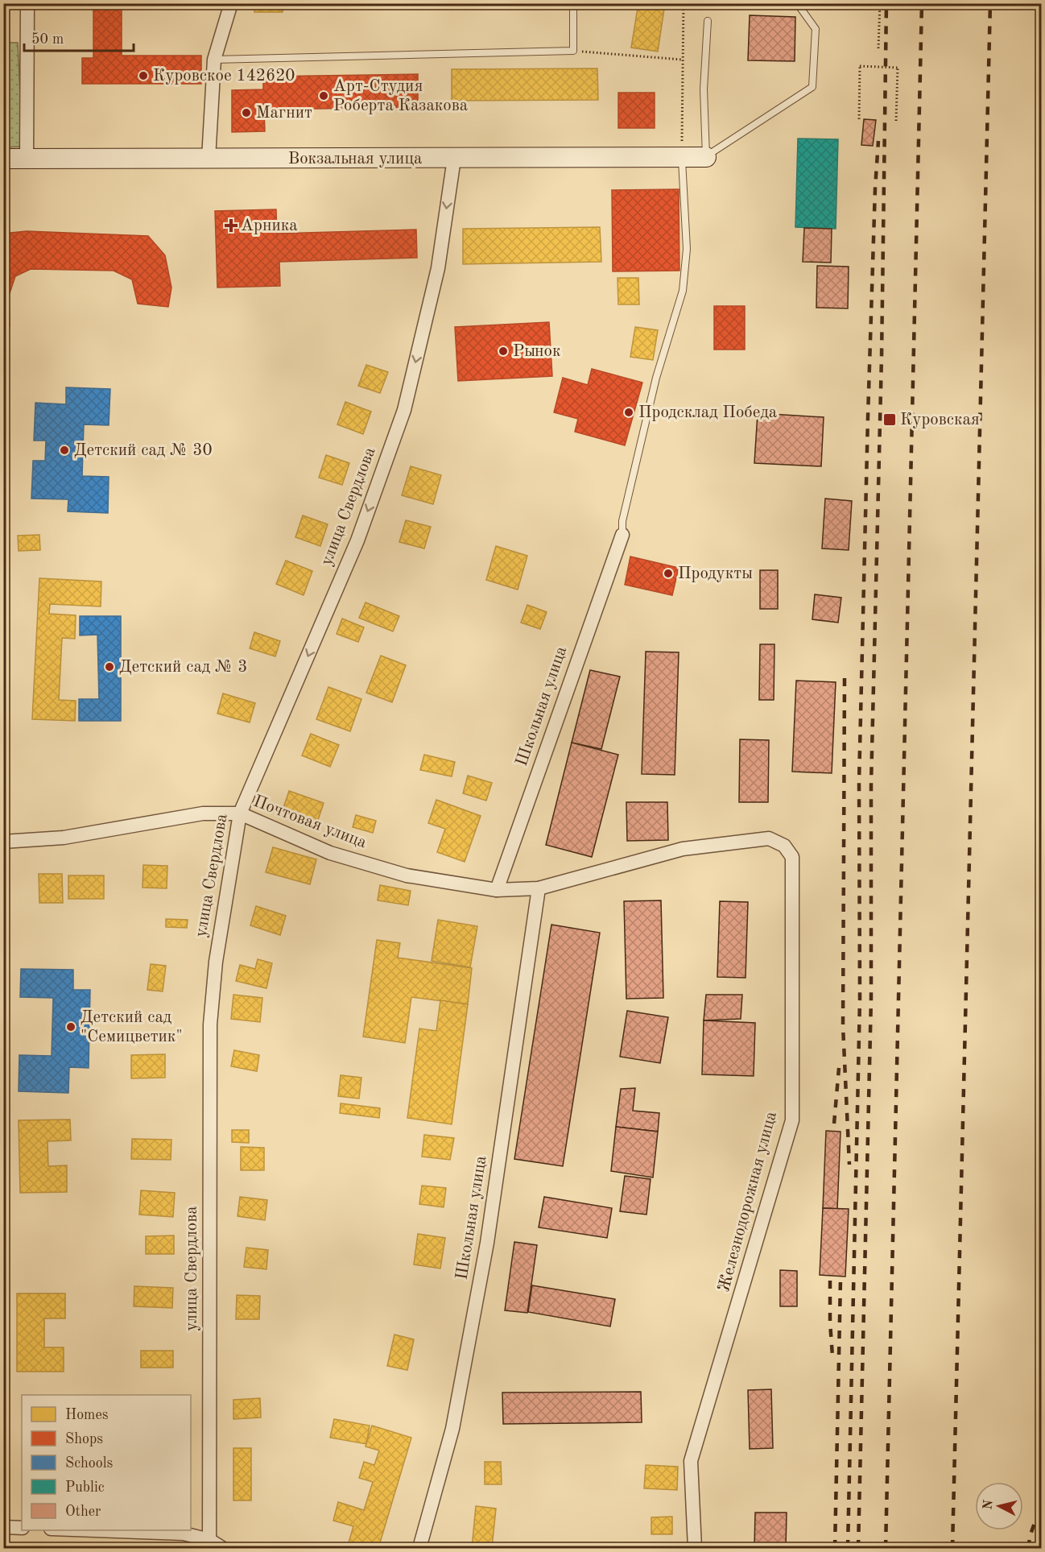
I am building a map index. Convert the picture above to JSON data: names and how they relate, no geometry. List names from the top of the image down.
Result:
{
  "streets": {
    "street": [
      "Вокзальная улица",
      "улица Свердлова",
      "Школьная улица",
      "Почтовая улица",
      "Железнодорожная улица"
    ]
  },
  "crossings": [
    ["Вокзальная улица", "улица Свердлова"],
    ["улица Свердлова", "Почтовая улица"],
    ["Школьная улица", "Почтовая улица"],
    ["Почтовая улица", "Железнодорожная улица"]
  ],
  "one_way": ["улица Свердлова"],
  "places": {
    "other": [
      "Куровское 142620",
      "Арт-Студия Роберта Казакова",
      "Магнит",
      "Рынок",
      "Продсклад Победа",
      "Детский сад № 30",
      "Продукты",
      "Детский сад № 3",
      "Детский сад \"Семицветик\""
    ],
    "health": ["Арника"],
    "transit": ["Куровская"]
  },
  "legend": [
    "Homes",
    "Shops",
    "Schools",
    "Public",
    "Other"
  ],
  "scale_bar": "50 m",
  "north": "left"
}
